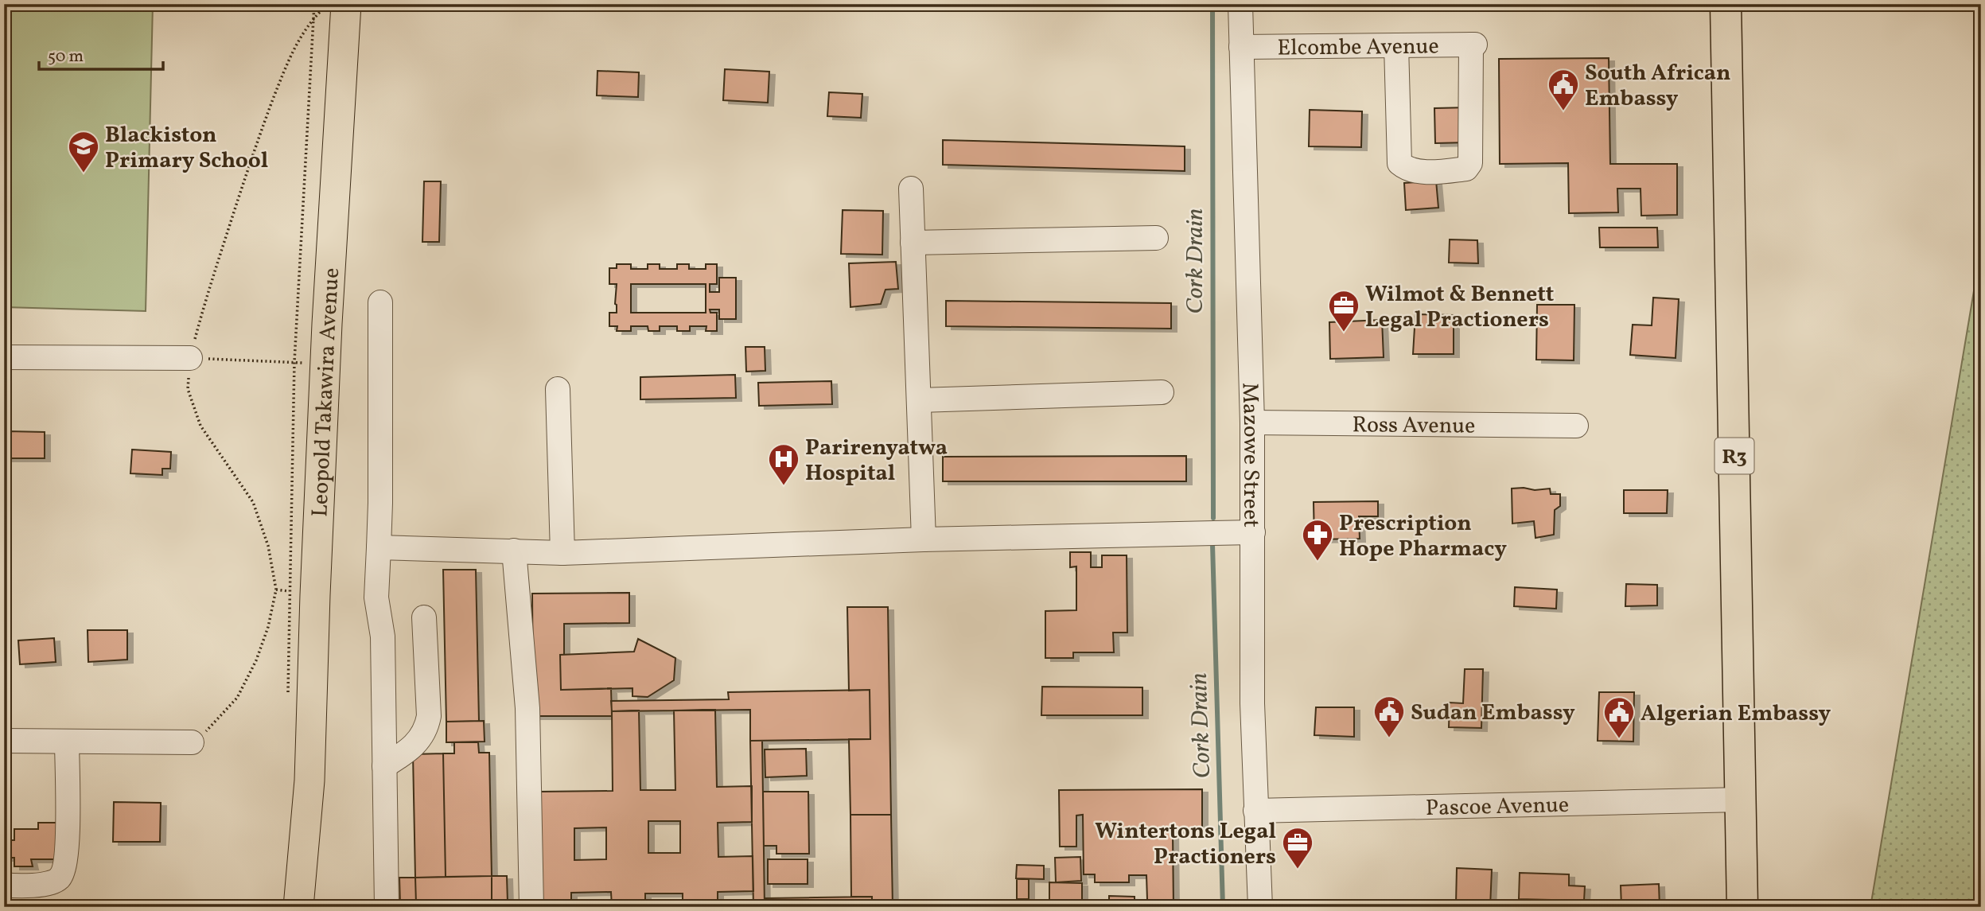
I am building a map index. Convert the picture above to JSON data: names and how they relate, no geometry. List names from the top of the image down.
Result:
{
  "streets": {
    "highway": ["R3"],
    "main road": ["Leopold Takawira Avenue"],
    "street": [
      "Elcombe Avenue",
      "Ross Avenue",
      "Mazowe Street",
      "Pascoe Avenue"
    ]
  },
  "crossings": [
    ["Elcombe Avenue", "Mazowe Street"],
    ["Ross Avenue", "Mazowe Street"],
    ["Mazowe Street", "Pascoe Avenue"],
    ["R3", "Pascoe Avenue"]
  ],
  "water": ["Cork Drain"],
  "places": {
    "public building": ["South African Embassy", "Sudan Embassy", "Algerian Embassy"],
    "school or university": ["Blackiston Primary School"],
    "office": ["Wilmot & Bennett Legal Practioners", "Wintertons Legal Practioners"],
    "hospital": ["Parirenyatwa Hospital"],
    "pharmacy": ["Prescription Hope Pharmacy"]
  },
  "scale_bar": "50 m"
}
